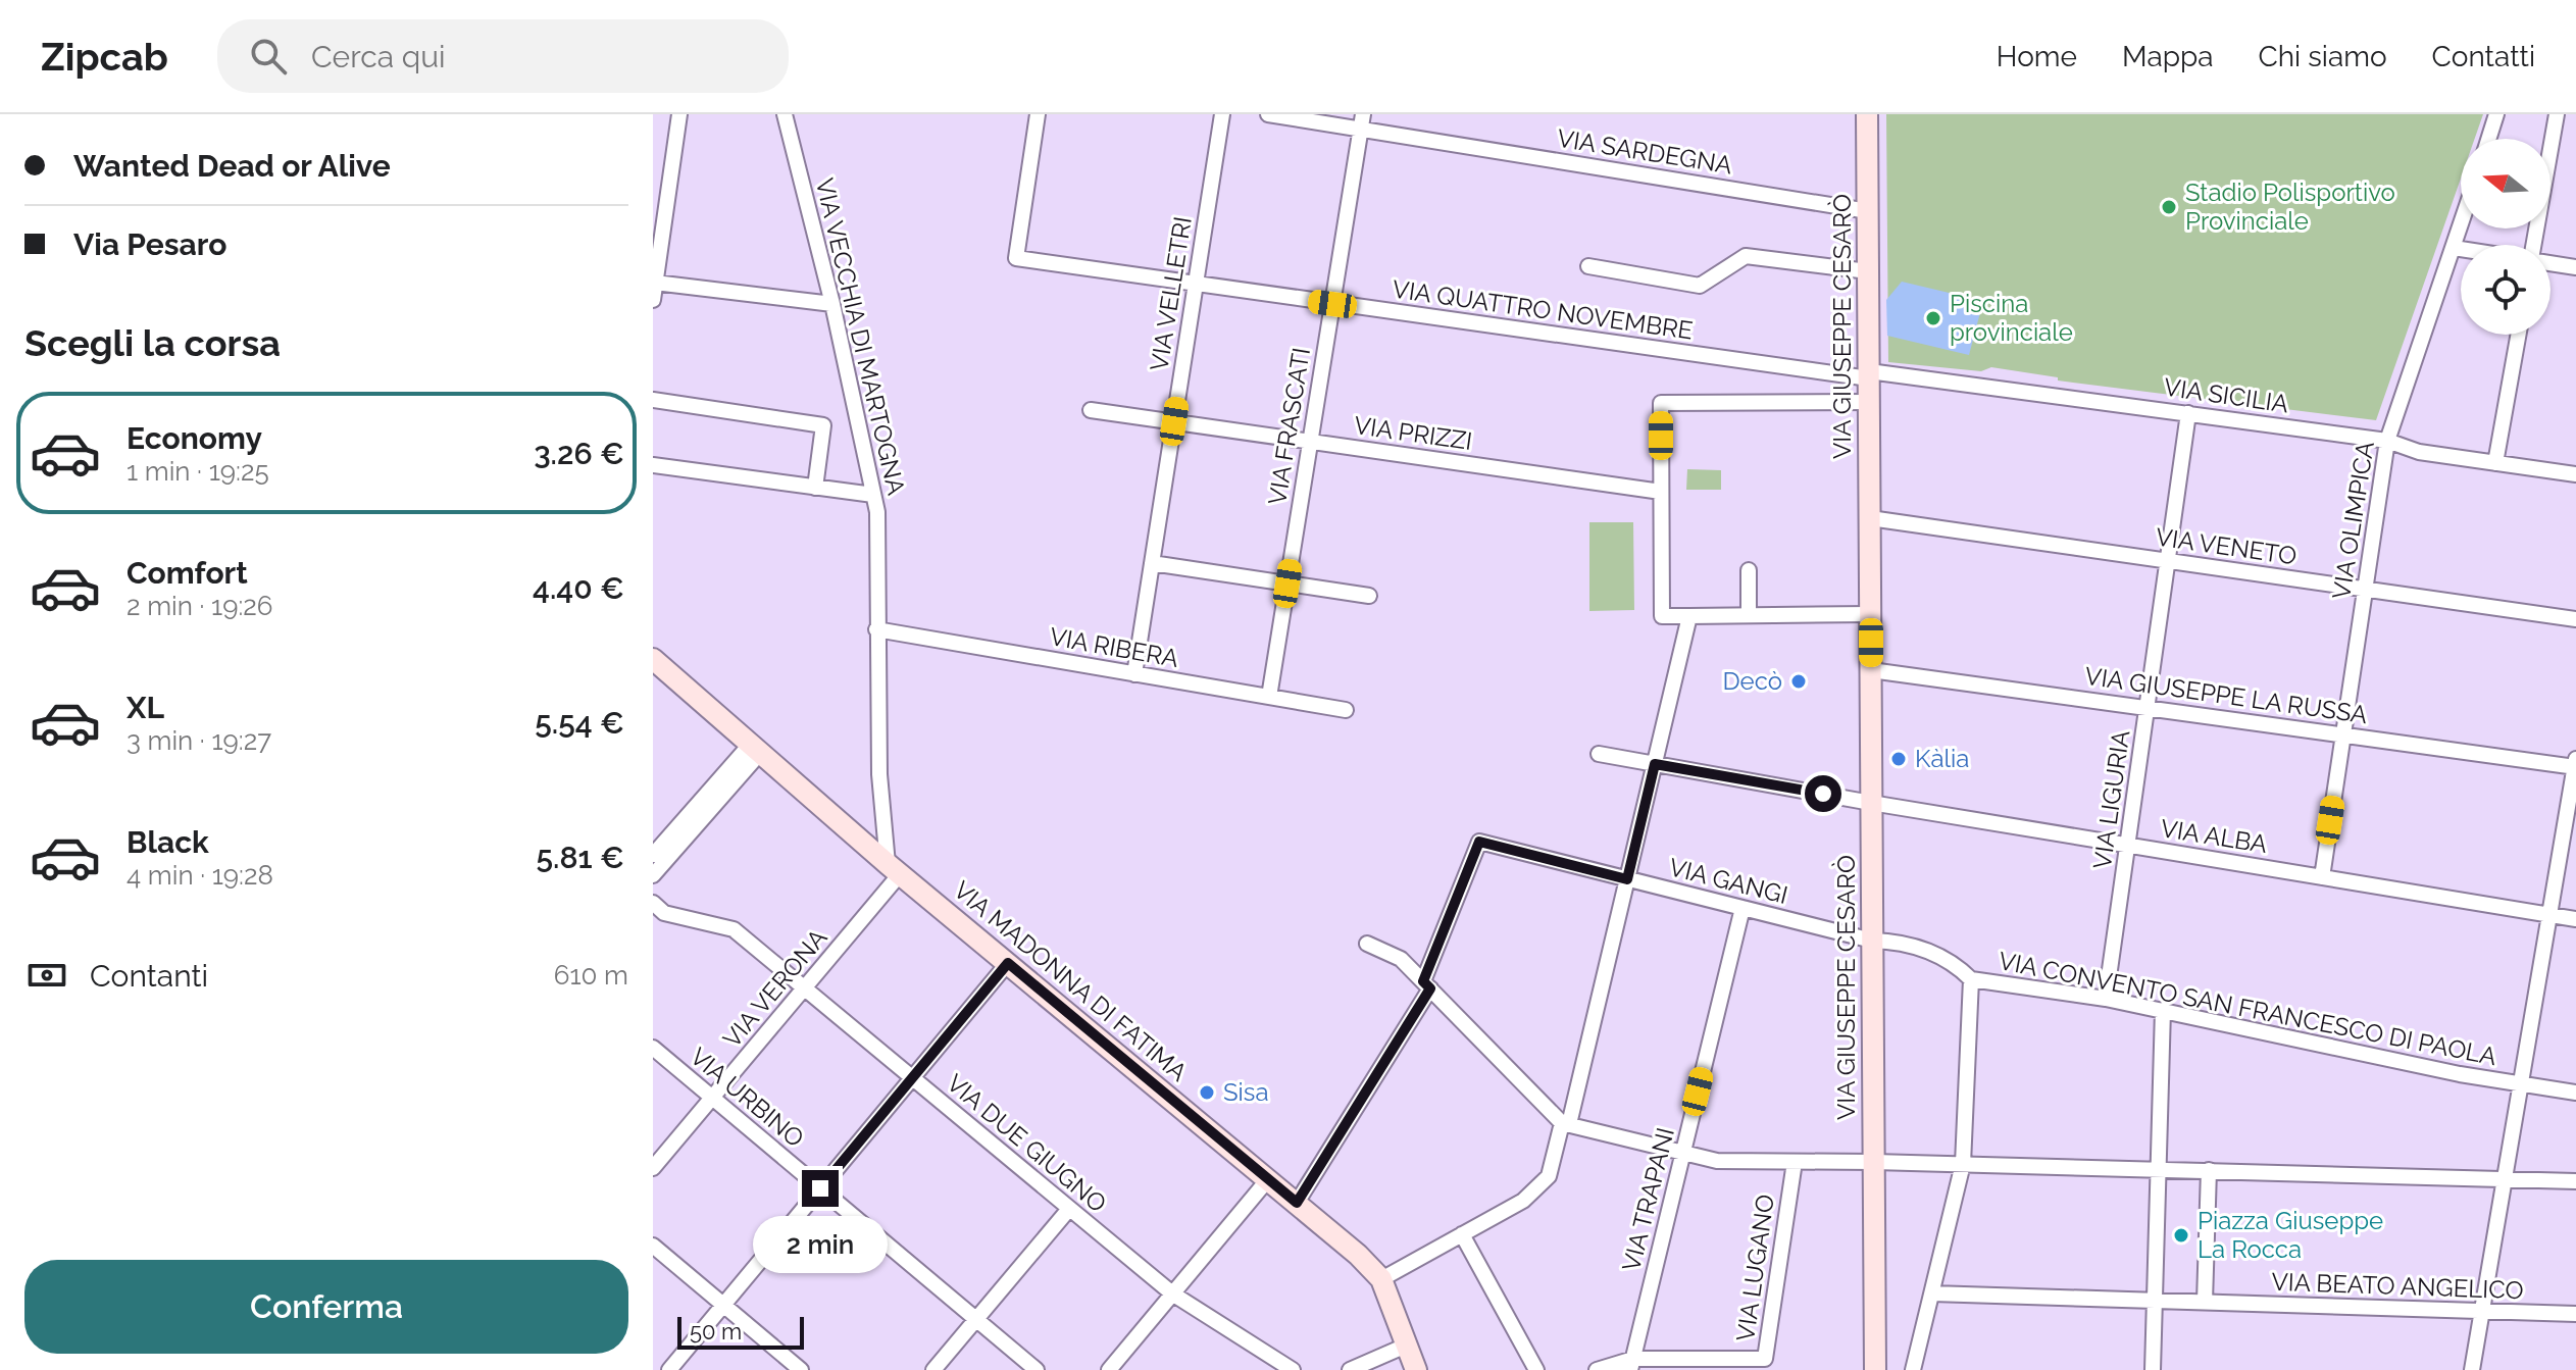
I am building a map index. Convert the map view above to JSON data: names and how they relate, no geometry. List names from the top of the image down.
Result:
{
  "streets": {
    "street": [
      "VIA SARDEGNA",
      "VIA VELLETRI",
      "VIA QUATTRO NOVEMBRE",
      "VIA GIUSEPPE CESARÒ",
      "VIA VECCHIA DI MARTOGNA",
      "VIA SICILIA",
      "VIA FRASCATI",
      "VIA PRIZZI",
      "VIA OLIMPICA",
      "VIA VENETO",
      "VIA RIBERA",
      "VIA GIUSEPPE LA RUSSA",
      "VIA LIGURIA",
      "VIA ALBA",
      "VIA GANGI",
      "VIA MADONNA DI FATIMA",
      "VIA VERONA",
      "VIA CONVENTO SAN FRANCESCO DI PAOLA",
      "VIA URBINO",
      "VIA DUE GIUGNO",
      "VIA TRAPANI",
      "VIA LUGANO",
      "VIA BEATO ANGELICO"
    ]
  },
  "crossings": [
    ["VIA SARDEGNA", "VIA GIUSEPPE CESARÒ"],
    ["VIA SARDEGNA", "VIA FRASCATI"],
    ["VIA VELLETRI", "VIA QUATTRO NOVEMBRE"],
    ["VIA VELLETRI", "VIA PRIZZI"],
    ["VIA VELLETRI", "VIA RIBERA"],
    ["VIA QUATTRO NOVEMBRE", "VIA GIUSEPPE CESARÒ"],
    ["VIA QUATTRO NOVEMBRE", "VIA SICILIA"],
    ["VIA QUATTRO NOVEMBRE", "VIA FRASCATI"],
    ["VIA GIUSEPPE CESARÒ", "VIA SICILIA"],
    ["VIA GIUSEPPE CESARÒ", "VIA VENETO"],
    ["VIA GIUSEPPE CESARÒ", "VIA GIUSEPPE LA RUSSA"],
    ["VIA GIUSEPPE CESARÒ", "VIA ALBA"],
    ["VIA GIUSEPPE CESARÒ", "VIA GANGI"],
    ["VIA VECCHIA DI MARTOGNA", "VIA RIBERA"],
    ["VIA VECCHIA DI MARTOGNA", "VIA MADONNA DI FATIMA"],
    ["VIA VECCHIA DI MARTOGNA", "VIA VERONA"],
    ["VIA SICILIA", "VIA OLIMPICA"],
    ["VIA SICILIA", "VIA LIGURIA"],
    ["VIA FRASCATI", "VIA PRIZZI"],
    ["VIA FRASCATI", "VIA RIBERA"],
    ["VIA OLIMPICA", "VIA VENETO"],
    ["VIA OLIMPICA", "VIA GIUSEPPE LA RUSSA"],
    ["VIA OLIMPICA", "VIA ALBA"],
    ["VIA VENETO", "VIA LIGURIA"],
    ["VIA GIUSEPPE LA RUSSA", "VIA LIGURIA"],
    ["VIA LIGURIA", "VIA ALBA"],
    ["VIA LIGURIA", "VIA CONVENTO SAN FRANCESCO DI PAOLA"],
    ["VIA GANGI", "VIA CONVENTO SAN FRANCESCO DI PAOLA"],
    ["VIA GANGI", "VIA TRAPANI"],
    ["VIA MADONNA DI FATIMA", "VIA VERONA"],
    ["VIA VERONA", "VIA URBINO"],
    ["VIA VERONA", "VIA DUE GIUGNO"],
    ["VIA TRAPANI", "VIA LUGANO"]
  ],
  "places": [
    "Stadio Polisportivo Provinciale",
    "Piscina provinciale",
    "Decò",
    "Kàlia",
    "Sisa",
    "Piazza Giuseppe La Rocca"
  ],
  "scale_bar": "50 m",
  "north": "left",
  "page": {
    "header": "Zipcab",
    "search": "Cerca qui",
    "nav": [
      "Home",
      "Mappa",
      "Chi siamo",
      "Contatti"
    ],
    "banner": ["Wanted Dead or Alive", "Via Pesaro"],
    "heading": "Scegli la corsa",
    "list": [
      {
        "name": "Economy",
        "note": "1 min · 19:25",
        "value": "3.26 €"
      },
      {
        "name": "Comfort",
        "note": "2 min · 19:26",
        "value": "4.40 €"
      },
      {
        "name": "XL",
        "note": "3 min · 19:27",
        "value": "5.54 €"
      },
      {
        "name": "Black",
        "note": "4 min · 19:28",
        "value": "5.81 €"
      }
    ],
    "pay": ["Contanti", "610 m"],
    "bubble": "2 min",
    "buttons": "Conferma",
    "scale": "50 m"
  }
}
